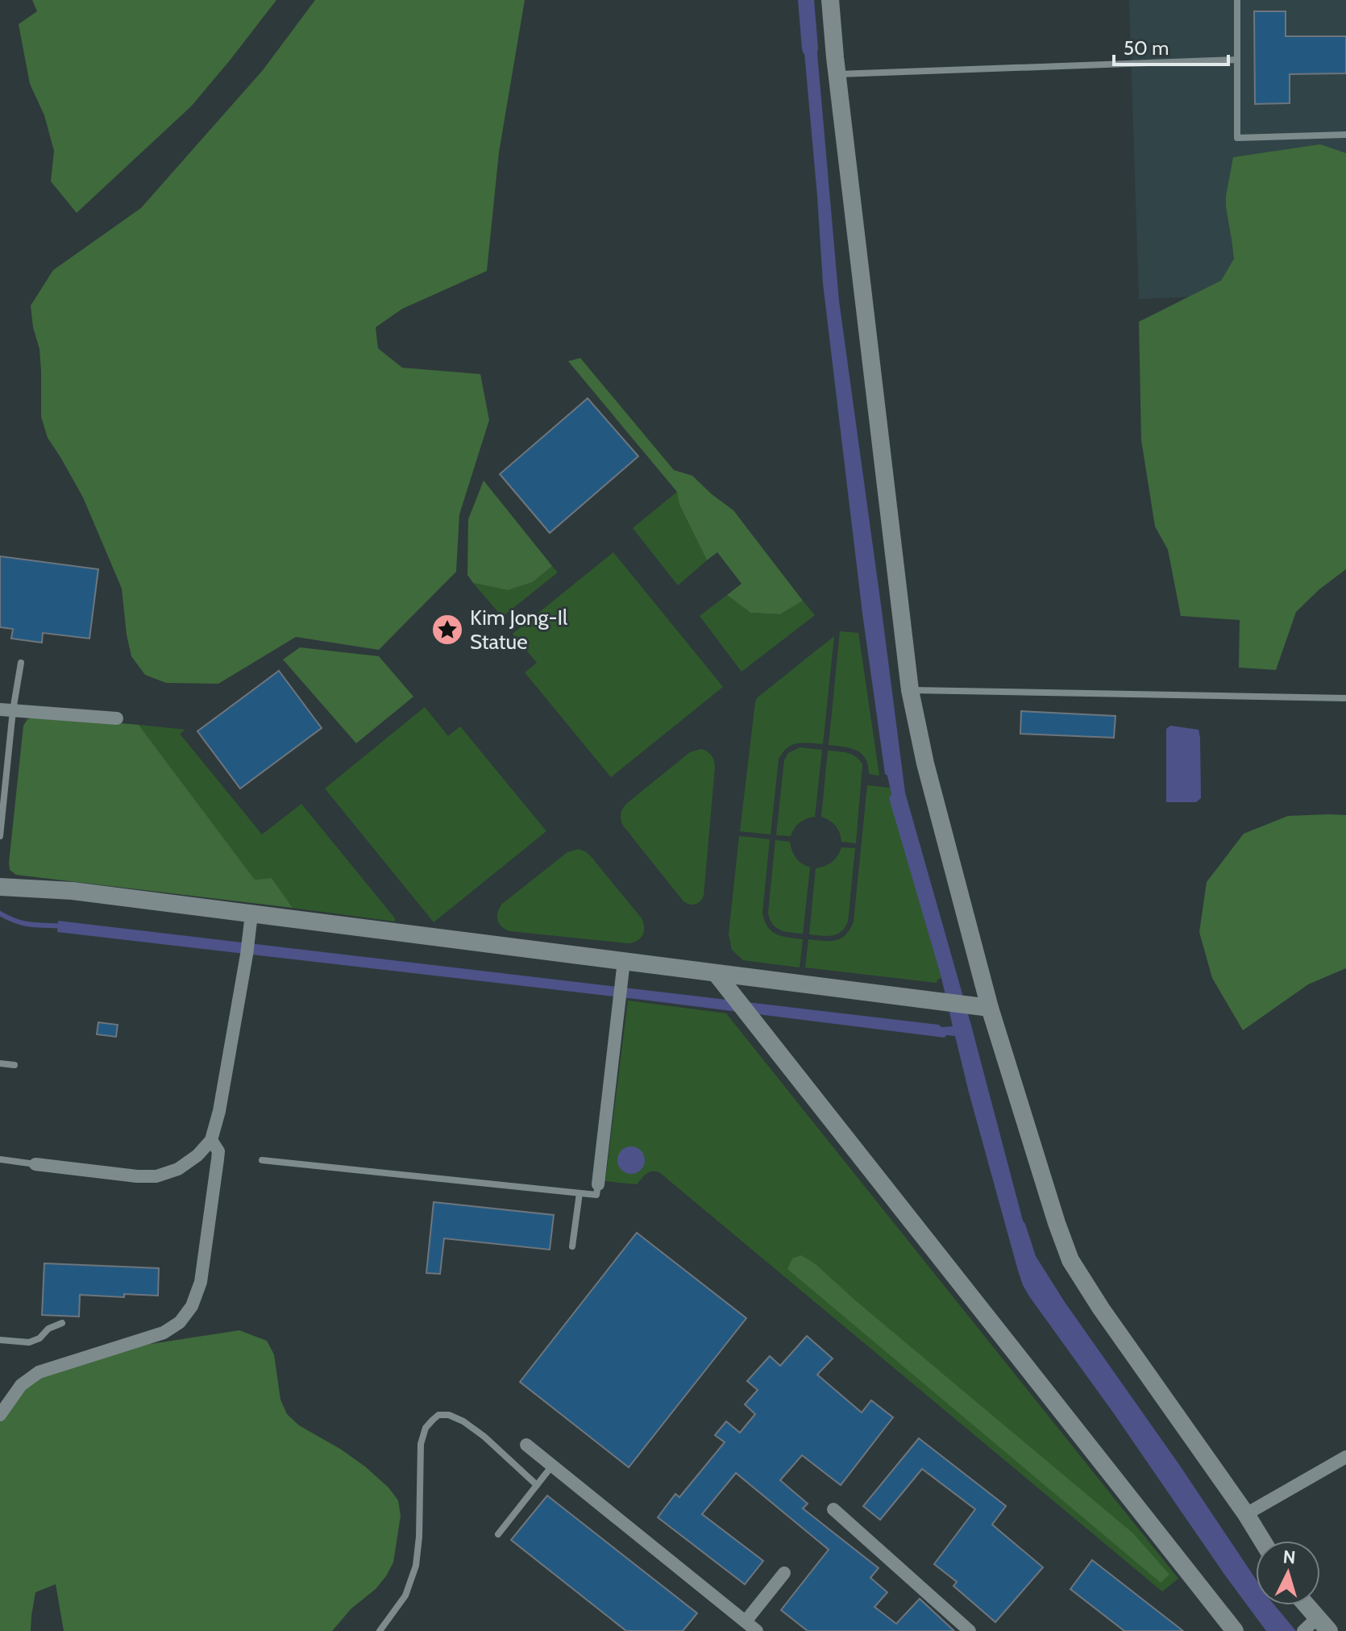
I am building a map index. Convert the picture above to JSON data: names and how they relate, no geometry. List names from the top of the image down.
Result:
{
  "places": {
    "place": ["Kim Jong-Il Statue"]
  },
  "scale_bar": "50 m",
  "north": "top"
}
